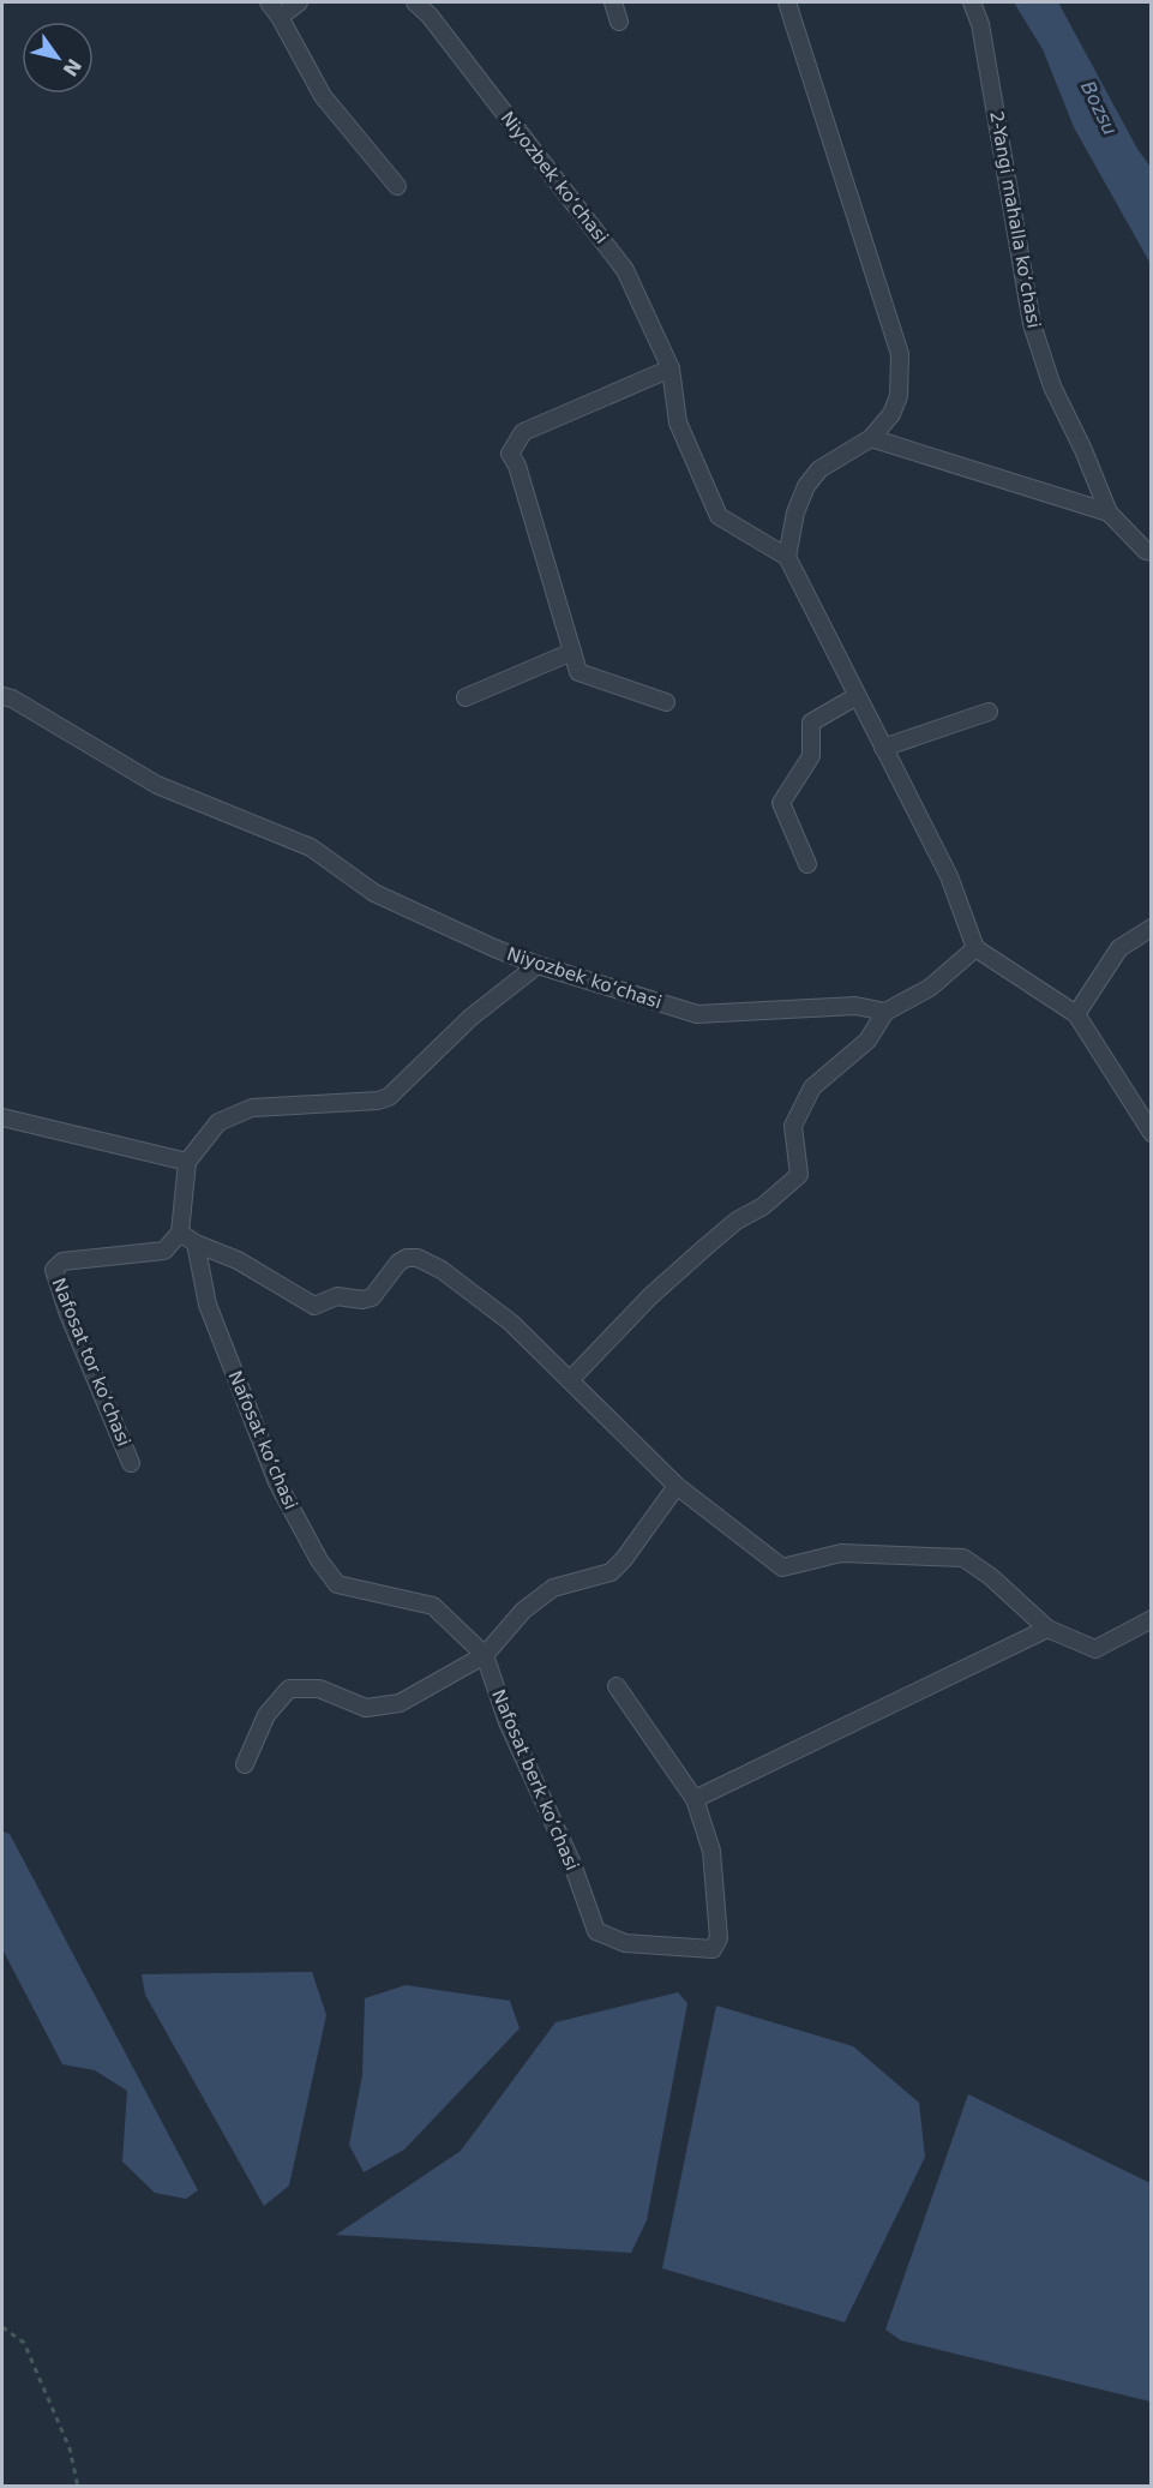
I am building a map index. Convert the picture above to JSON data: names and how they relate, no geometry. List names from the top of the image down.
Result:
{
  "streets": {
    "street": [
      "Niyozbek ko‘chasi",
      "2-Yangi mahalla ko‘chasi",
      "Nafosat tor ko‘chasi",
      "Nafosat ko‘chasi",
      "Nafosat berk ko‘chasi"
    ]
  },
  "crossings": [
    ["Nafosat ko‘chasi", "Nafosat berk ko‘chasi"]
  ],
  "water": ["Bozsu"],
  "north": "bottom right"
}
